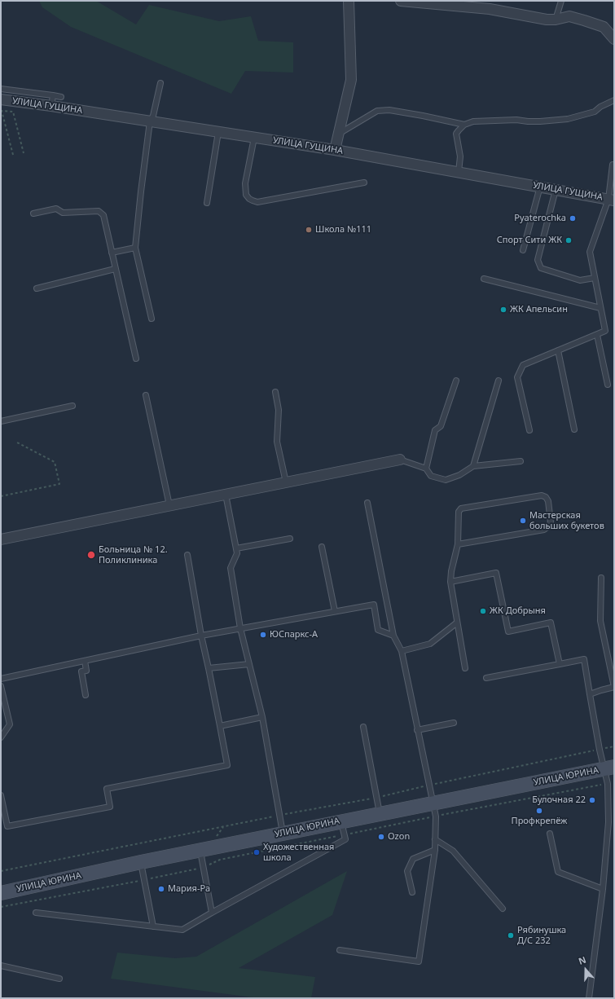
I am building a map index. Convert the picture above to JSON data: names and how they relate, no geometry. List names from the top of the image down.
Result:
{
  "streets": {
    "main road": ["УЛИЦА ЮРИНА"],
    "street": ["УЛИЦА ГУЩИНА"]
  },
  "places": [
    "Pyaterochka",
    "Школа №111",
    "Спорт Сити ЖК",
    "ЖК Апельсин",
    "Мастерская больших букетов",
    "Больница № 12. Поликлиника",
    "ЖК Добрыня",
    "ЮСпаркс-А",
    "Булочная 22",
    "Профкрепёж",
    "Ozon",
    "Художественная школа",
    "Мария-Ра",
    "Рябинушка Д/С 232"
  ],
  "north": "top"
}
